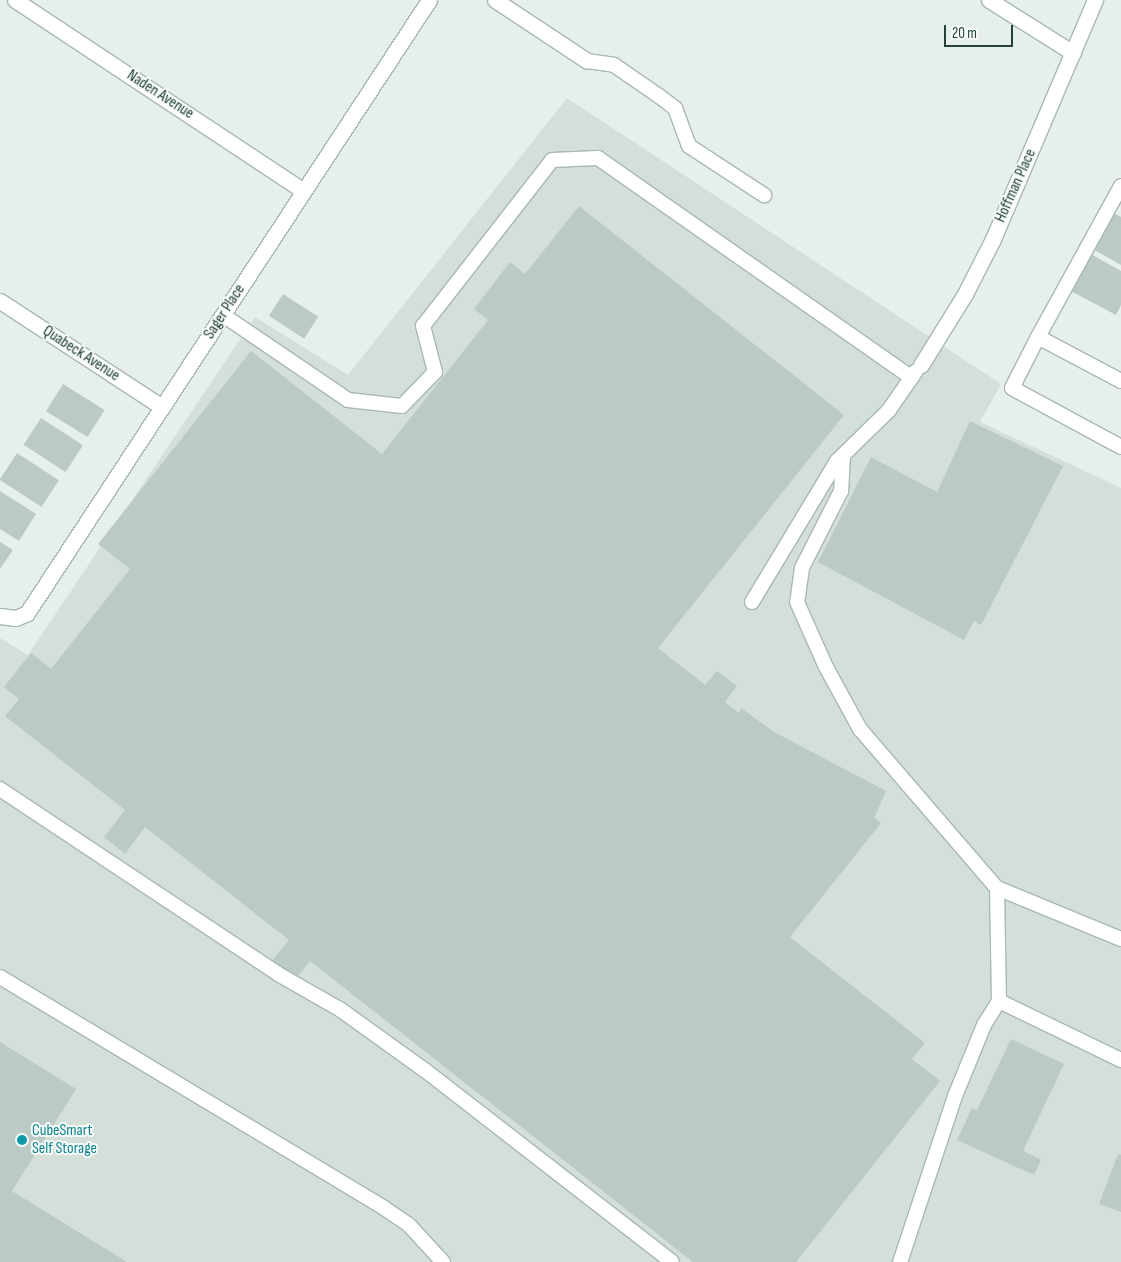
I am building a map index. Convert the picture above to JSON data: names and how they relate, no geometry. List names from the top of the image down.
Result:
{
  "streets": {
    "street": [
      "Naden Avenue",
      "Hoffman Place",
      "Sager Place",
      "Quabeck Avenue"
    ]
  },
  "crossings": [
    ["Naden Avenue", "Sager Place"],
    ["Sager Place", "Quabeck Avenue"]
  ],
  "places": ["CubeSmart Self Storage"],
  "scale_bar": "20 m"
}
